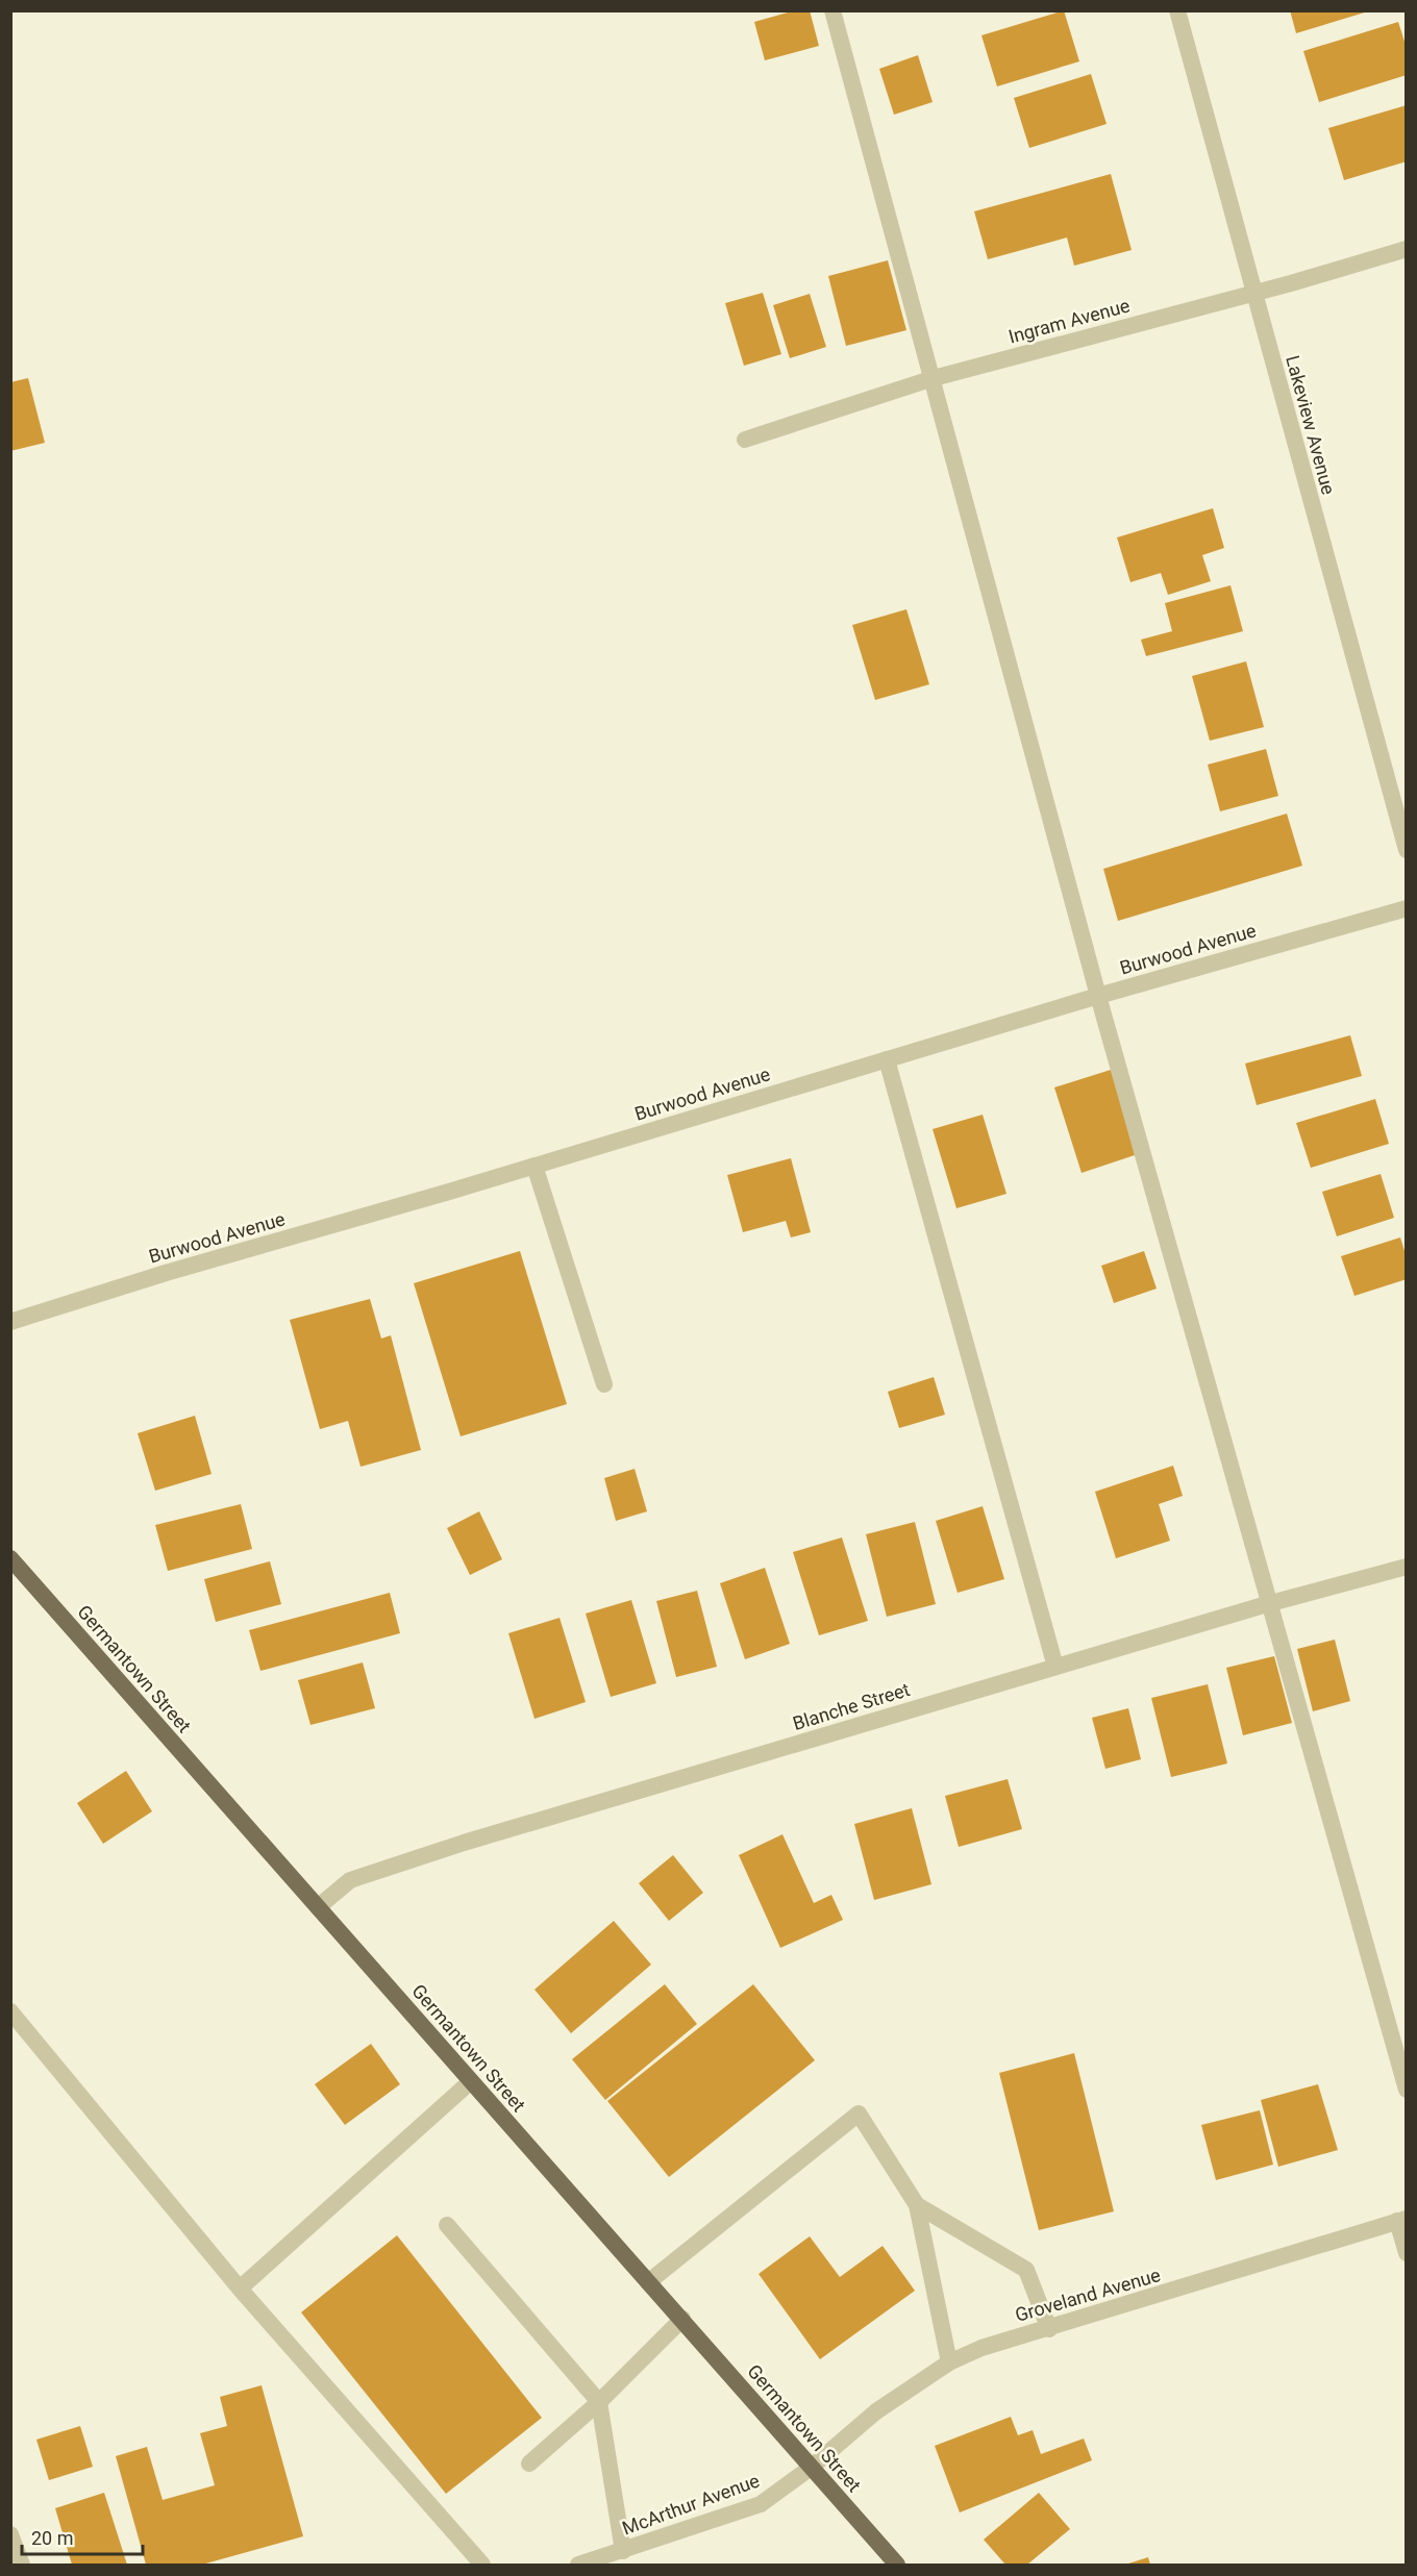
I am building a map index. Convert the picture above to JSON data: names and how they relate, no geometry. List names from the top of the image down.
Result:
{
  "streets": {
    "main road": ["Germantown Street"],
    "street": [
      "Ingram Avenue",
      "Lakeview Avenue",
      "Burwood Avenue",
      "Blanche Street",
      "Groveland Avenue",
      "McArthur Avenue"
    ]
  },
  "crossings": [
    ["Ingram Avenue", "Lakeview Avenue"],
    ["Germantown Street", "Blanche Street"],
    ["Germantown Street", "Groveland Avenue"],
    ["Germantown Street", "McArthur Avenue"],
    ["Groveland Avenue", "McArthur Avenue"]
  ],
  "scale_bar": "20 m"
}
